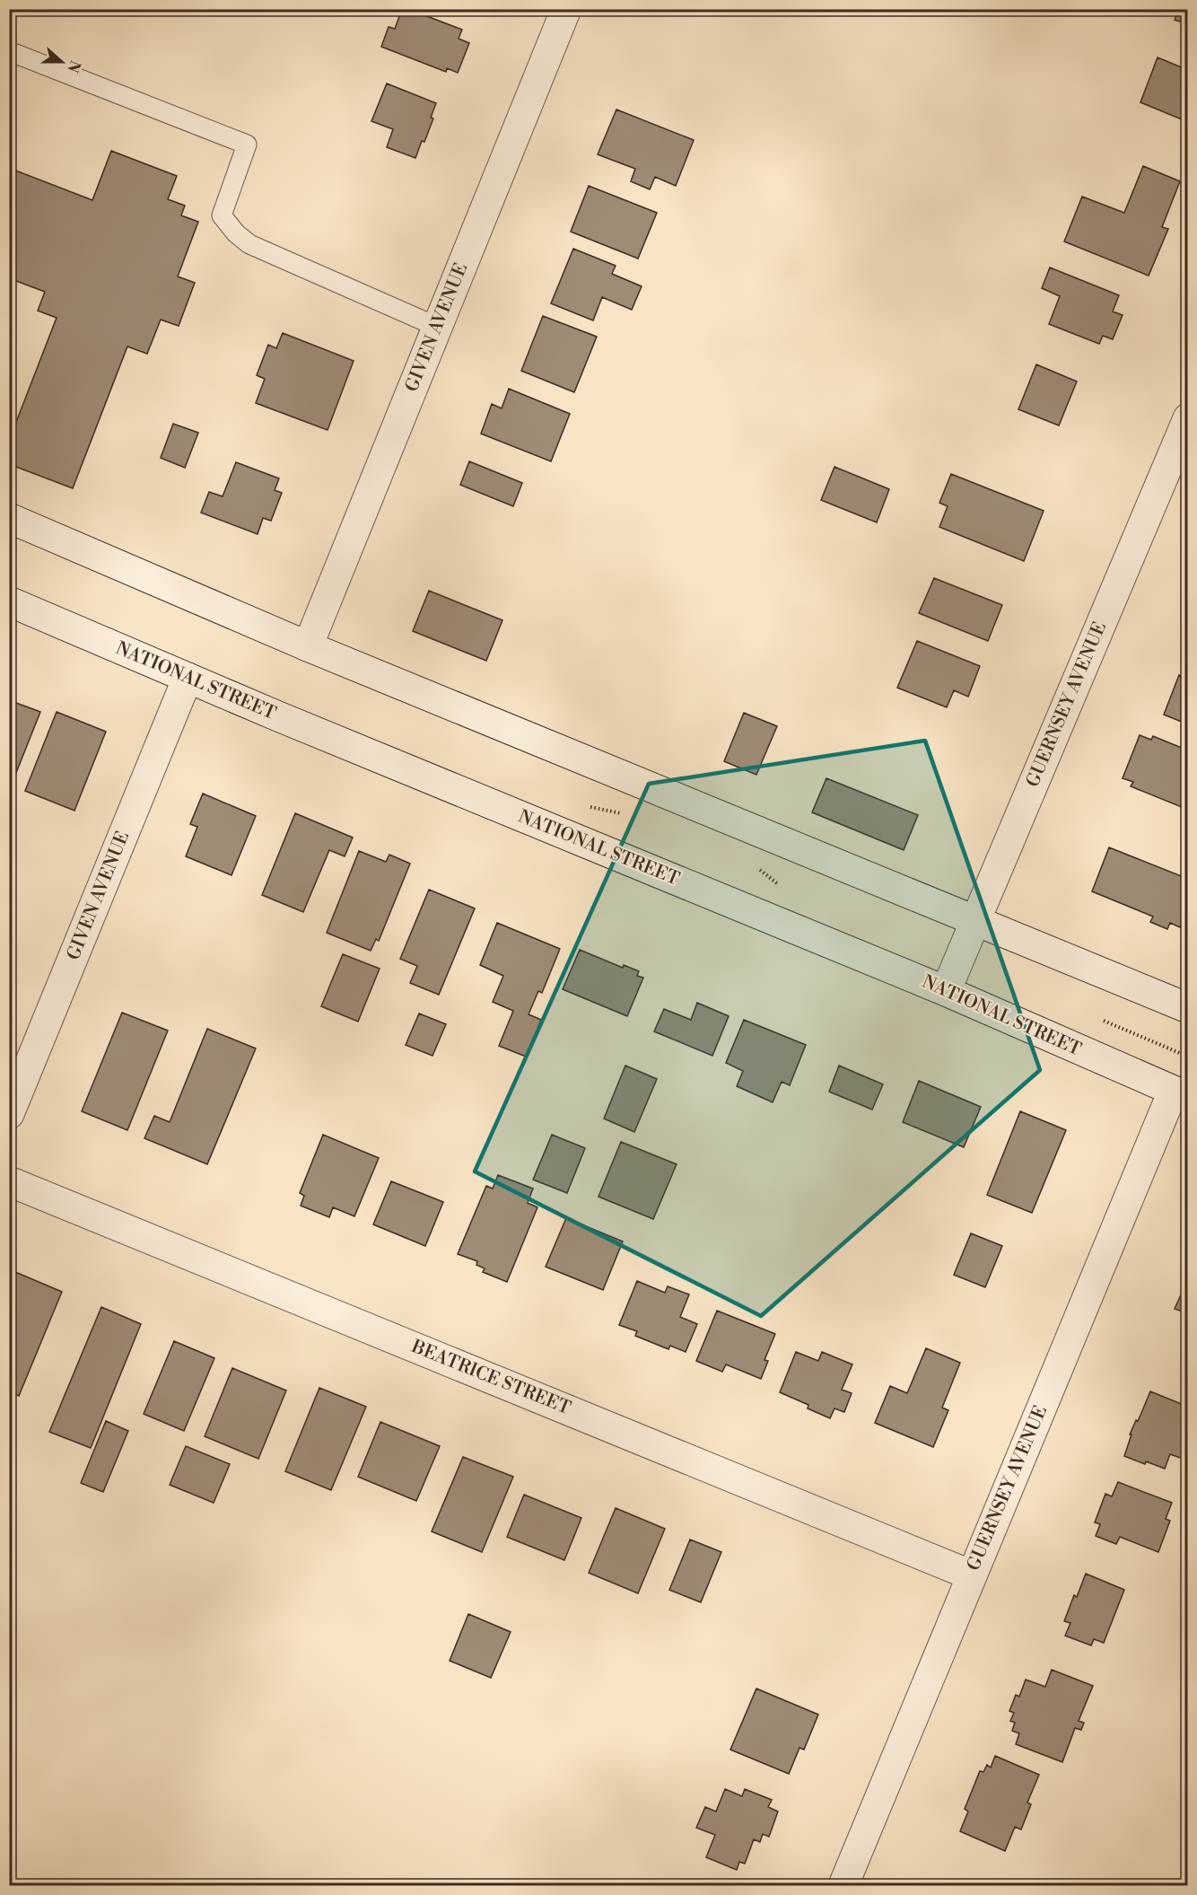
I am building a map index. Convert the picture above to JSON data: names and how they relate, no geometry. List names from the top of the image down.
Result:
{
  "streets": {
    "street": [
      "GIVEN AVENUE",
      "NATIONAL STREET",
      "GUERNSEY AVENUE",
      "BEATRICE STREET"
    ]
  },
  "crossings": [
    ["GIVEN AVENUE", "NATIONAL STREET"],
    ["NATIONAL STREET", "GUERNSEY AVENUE"],
    ["GUERNSEY AVENUE", "BEATRICE STREET"]
  ],
  "north": "right"
}
